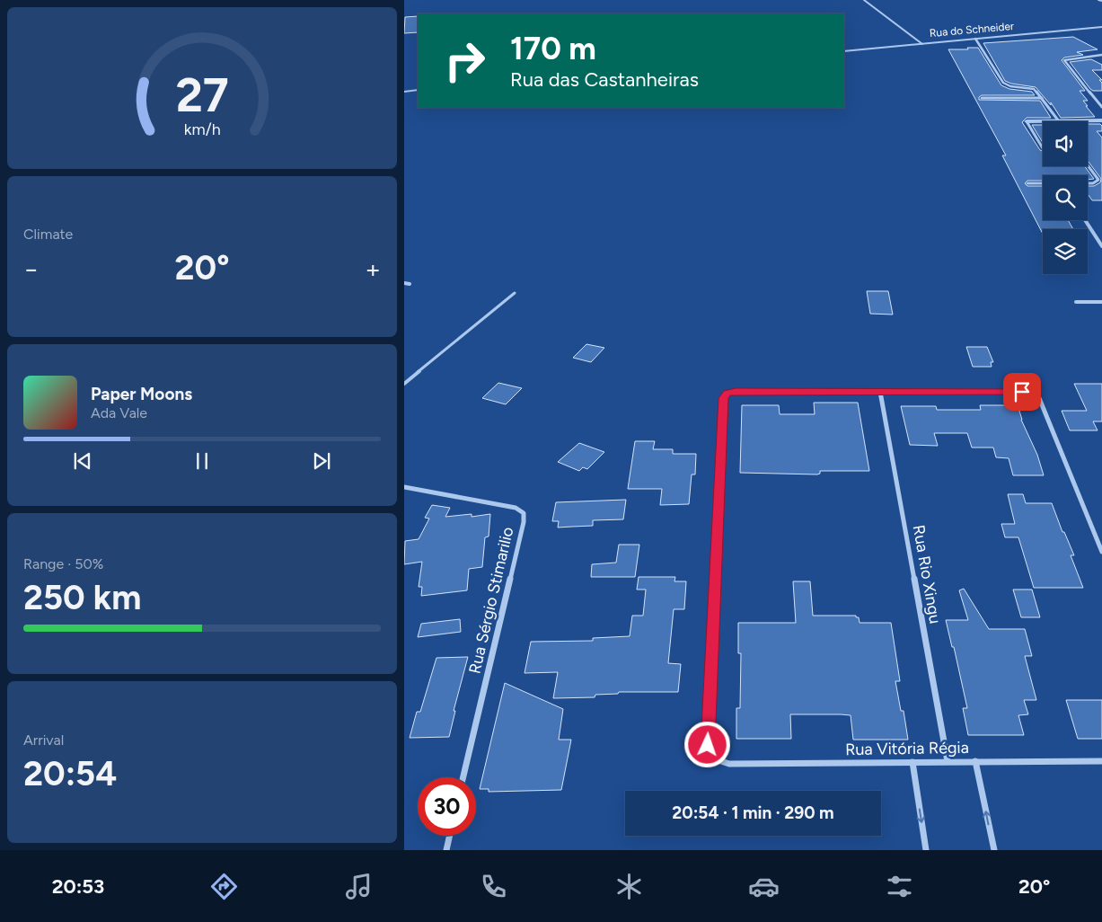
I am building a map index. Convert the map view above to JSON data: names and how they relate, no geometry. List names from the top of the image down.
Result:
{
  "streets": {
    "street": [
      "Rua do Schneider",
      "Rua Rio Xingu",
      "Rua Sérgio Stimarilio",
      "Rua Vitória Régia"
    ]
  },
  "crossings": [
    ["Rua Rio Xingu", "Rua Vitória Régia"]
  ],
  "page": {
    "turn": ["170 m", "Rua das Castanheiras"],
    "tile": [
      "Climate",
      ["Range · 50%", "250 km"],
      ["Arrival", "20:54"]
    ],
    "heat": ["−", "20°", "+"],
    "song": ["Paper Moons", "Ada Vale"],
    "limit": "30",
    "trip": "20:54 · 1 min · 290 m",
    "tabs": ["20:53", "20°"],
    "gauge": ["27", "km/h"]
  }
}
